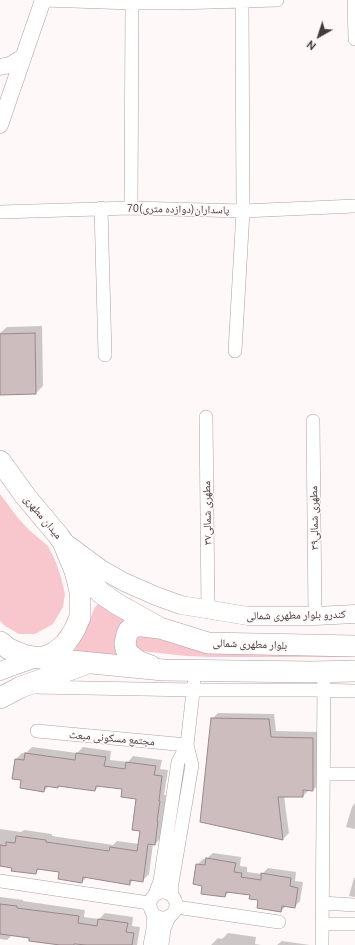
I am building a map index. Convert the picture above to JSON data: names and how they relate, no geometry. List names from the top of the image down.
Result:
{
  "streets": {
    "main road": ["میدان مطهری", "کندرو بلوار مطهری شمالی", "بلوار مطهری شمالی"],
    "street": [
      "70پاسداران(دوازده متری)",
      "مطهرى شمالى۳۷",
      "مطهرى شمالى۳۹",
      "مجتمع مسکونی مبعث"
    ]
  },
  "crossings": [
    ["مطهرى شمالى۳۷", "کندرو بلوار مطهری شمالی"],
    ["میدان مطهری", "کندرو بلوار مطهری شمالی"],
    ["میدان مطهری", "بلوار مطهری شمالی"],
    ["مطهرى شمالى۳۹", "کندرو بلوار مطهری شمالی"],
    ["کندرو بلوار مطهری شمالی", "بلوار مطهری شمالی"]
  ],
  "north": "bottom left"
}
